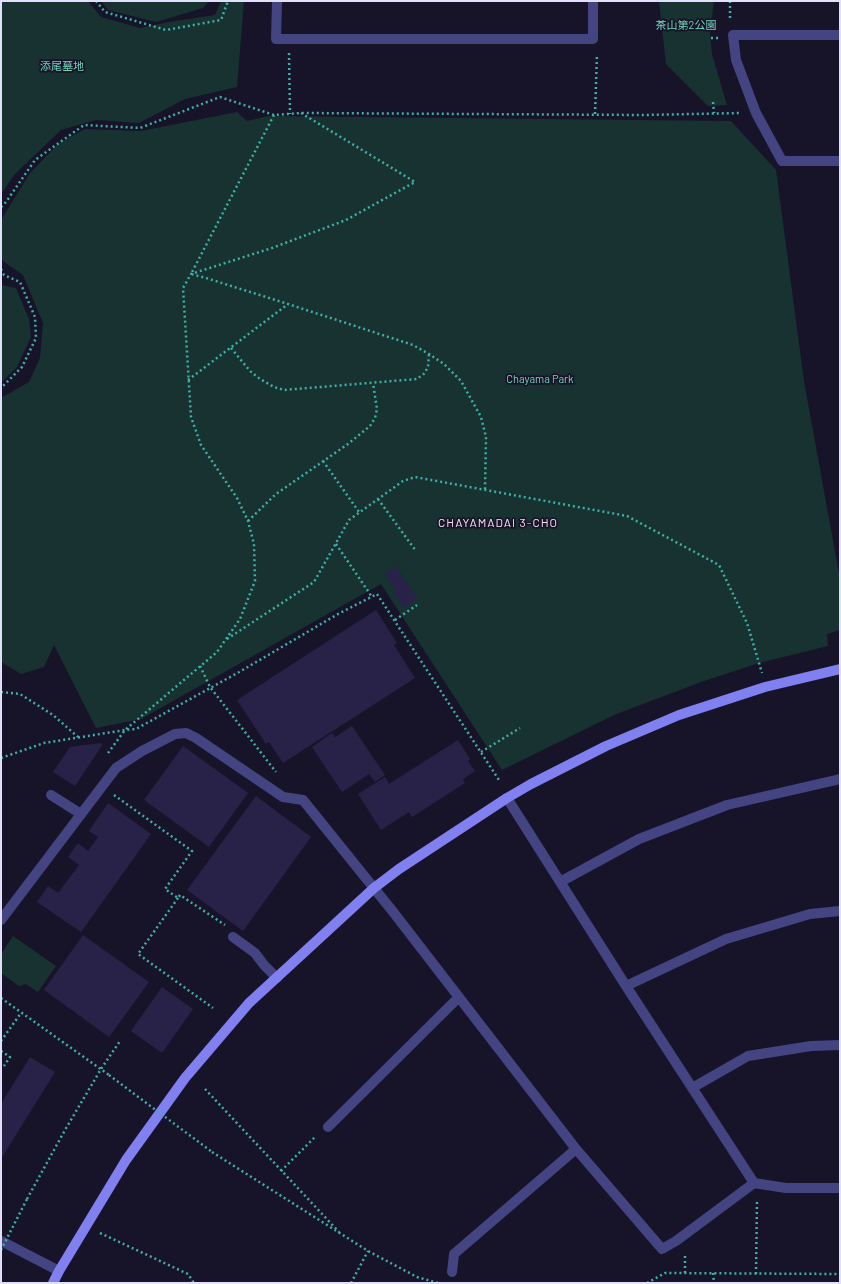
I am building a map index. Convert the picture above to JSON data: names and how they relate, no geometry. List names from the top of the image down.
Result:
{
  "districts": ["CHAYAMADAI 3-CHO"],
  "parks": ["茶山第2公園", "添尾墓地", "Chayama Park"]
}
